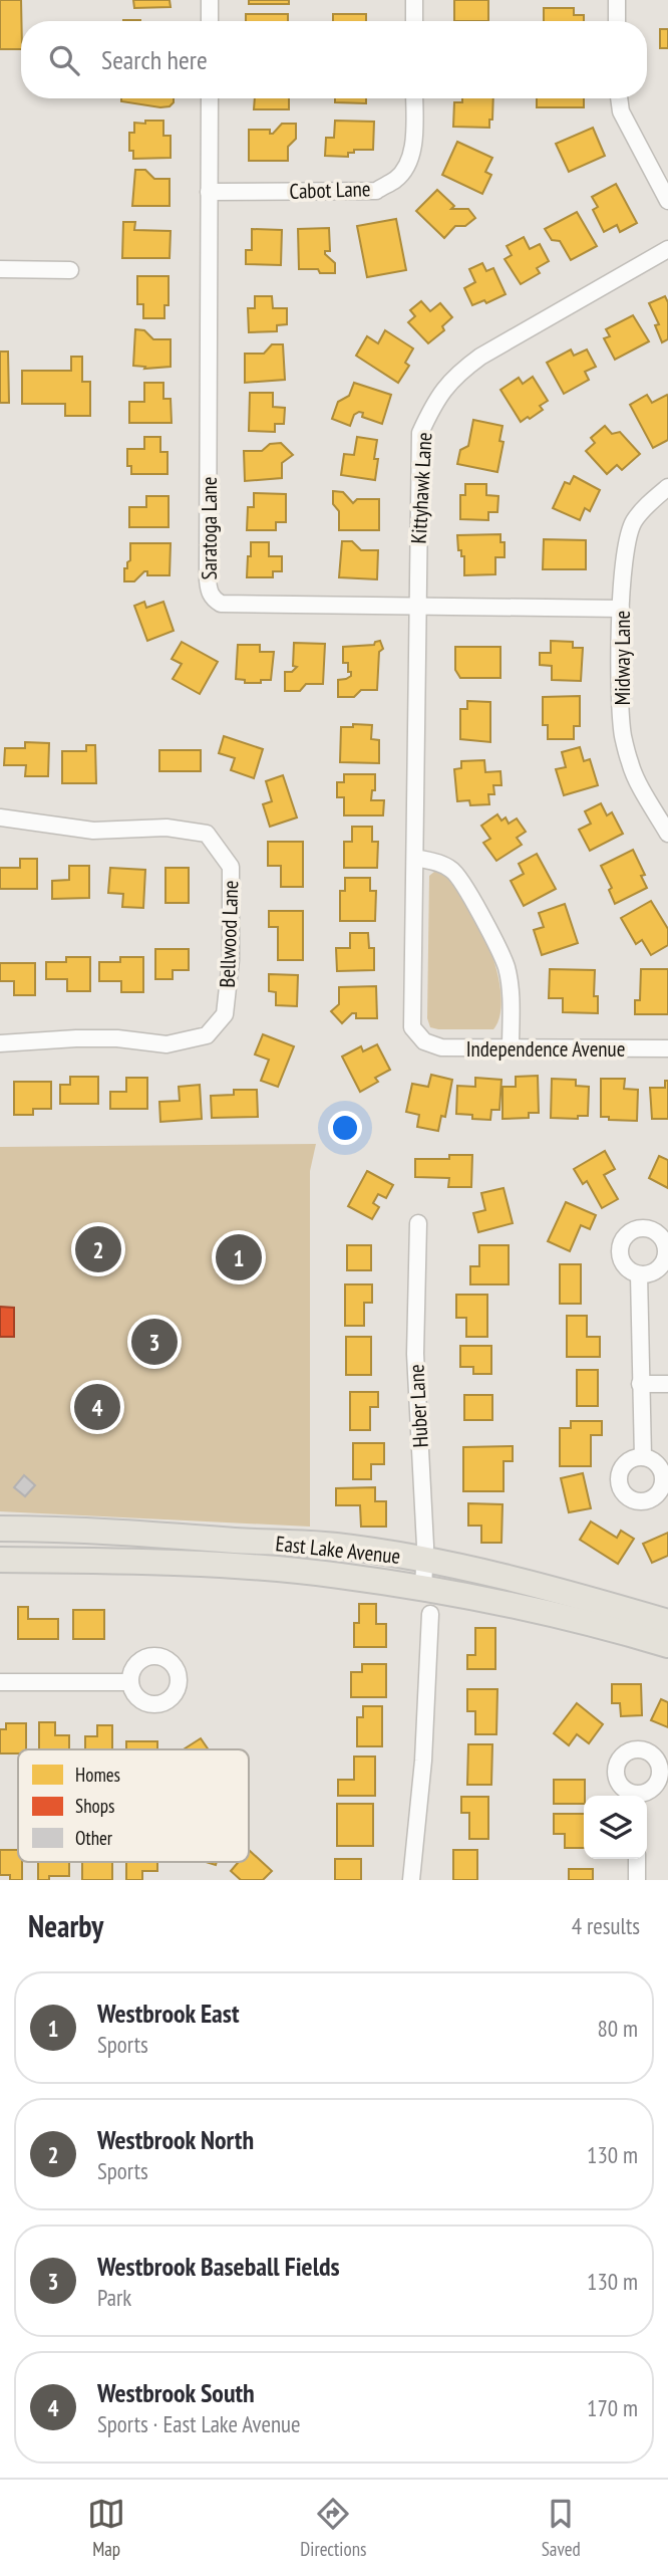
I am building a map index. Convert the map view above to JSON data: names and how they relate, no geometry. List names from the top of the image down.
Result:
{
  "streets": {
    "main road": ["East Lake Avenue"],
    "street": [
      "Cabot Lane",
      "Kittyhawk Lane",
      "Saratoga Lane",
      "Midway Lane",
      "Bellwood Lane",
      "Independence Avenue",
      "Huber Lane"
    ]
  },
  "crossings": [
    ["Cabot Lane", "Saratoga Lane"],
    ["Kittyhawk Lane", "Saratoga Lane"],
    ["Kittyhawk Lane", "Independence Avenue"],
    ["Saratoga Lane", "Midway Lane"],
    ["Huber Lane", "East Lake Avenue"]
  ],
  "legend": ["Homes", "Shops", "Other"],
  "page": {
    "search": "Search here",
    "pins": [
      "2",
      "1",
      "3",
      "4"
    ],
    "heading": ["Nearby", "4 results"],
    "list": [
      {
        "mark": "1",
        "name": "Westbrook East",
        "note": "Sports",
        "value": "80 m"
      },
      {
        "mark": "2",
        "name": "Westbrook North",
        "note": "Sports",
        "value": "130 m"
      },
      {
        "mark": "3",
        "name": "Westbrook Baseball Fields",
        "note": "Park",
        "value": "130 m"
      },
      {
        "mark": "4",
        "name": "Westbrook South",
        "note": "Sports · East Lake Avenue",
        "value": "170 m"
      }
    ],
    "nav": ["Map", "Directions", "Saved"]
  }
}
